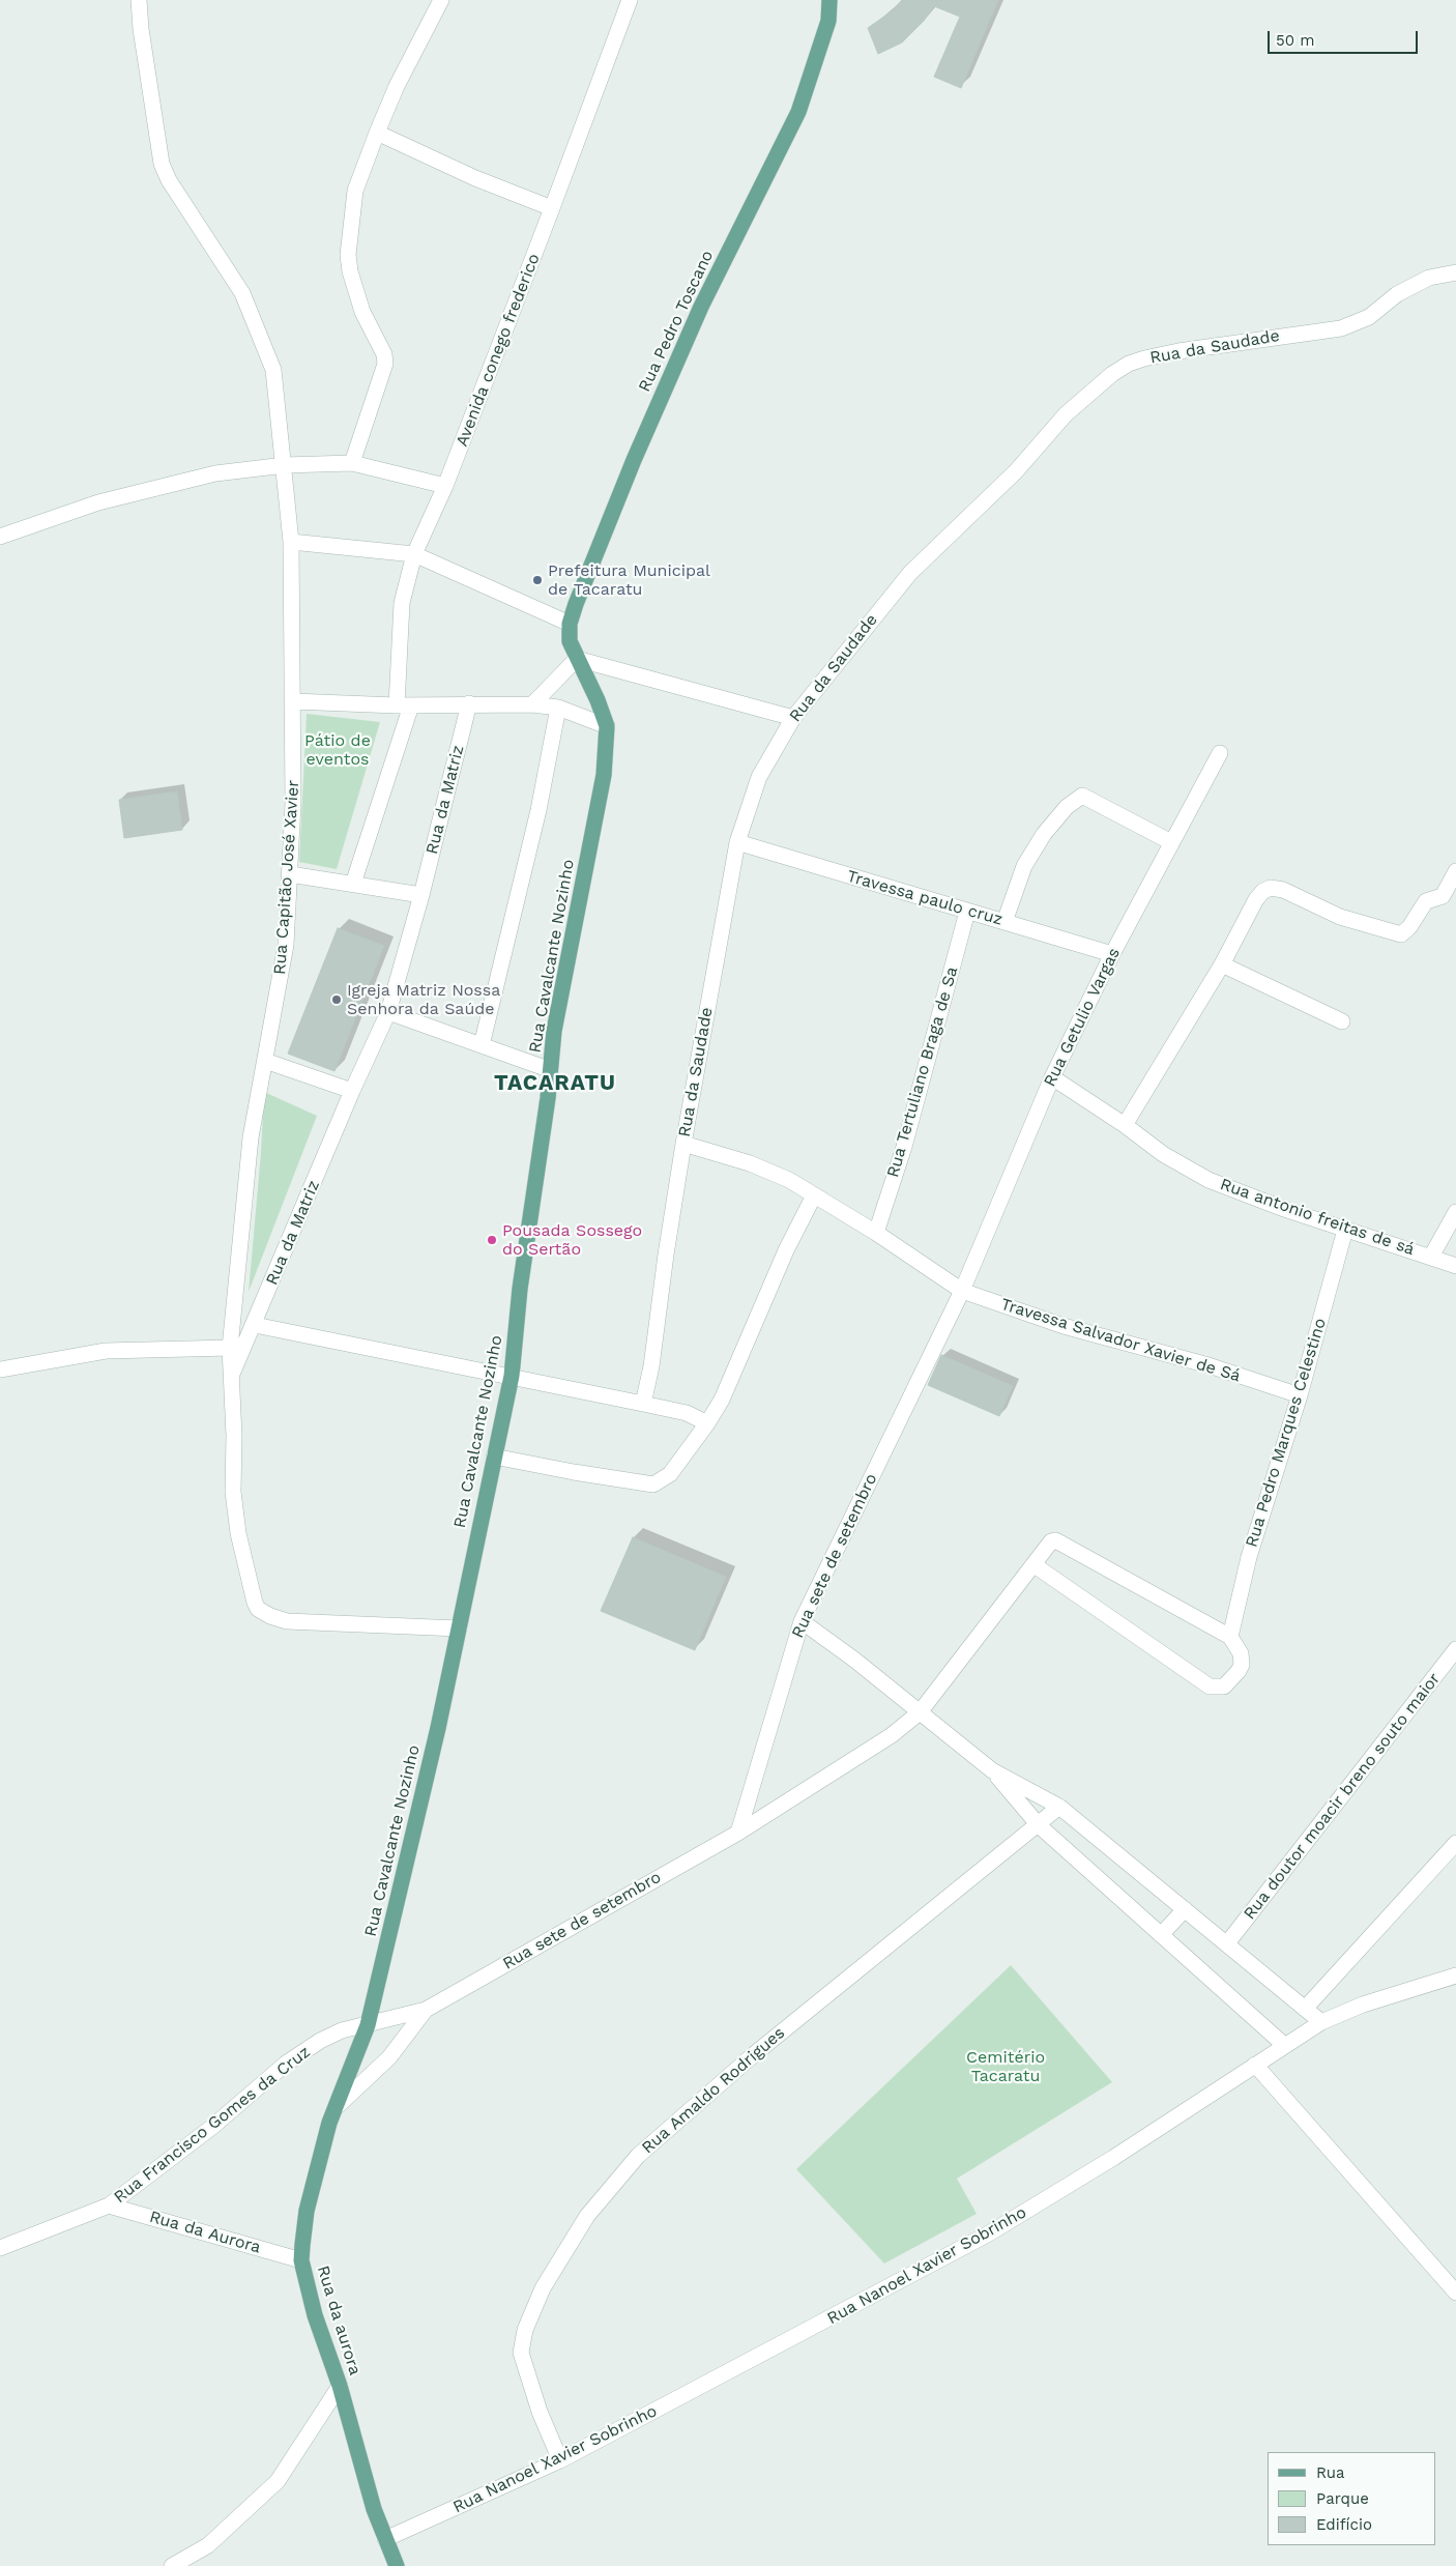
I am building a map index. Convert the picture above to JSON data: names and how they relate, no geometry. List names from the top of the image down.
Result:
{
  "streets": {
    "main road": ["Rua Pedro Toscano", "Rua Cavalcante Nozinho", "Rua da aurora"],
    "street": [
      "Rua da Saudade",
      "Avenida conego frederico",
      "Rua da Matriz",
      "Rua Capitão José Xavier",
      "Travessa paulo cruz",
      "Rua Getulio Vargas",
      "Rua Tertuliano Braga de Sa",
      "Rua antonio freitas de sá",
      "Travessa Salvador Xavier de Sá",
      "Rua Pedro Marques Celestino",
      "Rua sete de setembro",
      "Rua doutor moacir breno souto maior",
      "Rua Amaldo Rodrigues",
      "Rua Francisco Gomes da Cruz",
      "Rua da Aurora",
      "Rua Nanoel Xavier Sobrinho"
    ]
  },
  "crossings": [
    ["Rua Pedro Toscano", "Rua Cavalcante Nozinho"],
    ["Rua da Saudade", "Travessa paulo cruz"],
    ["Rua da Saudade", "Travessa Salvador Xavier de Sá"],
    ["Rua da Matriz", "Rua Capitão José Xavier"],
    ["Rua Capitão José Xavier", "Rua Cavalcante Nozinho"],
    ["Travessa paulo cruz", "Rua Getulio Vargas"],
    ["Travessa paulo cruz", "Rua Tertuliano Braga de Sa"],
    ["Rua Cavalcante Nozinho", "Rua Francisco Gomes da Cruz"],
    ["Rua Cavalcante Nozinho", "Rua da aurora"],
    ["Rua Getulio Vargas", "Rua antonio freitas de sá"],
    ["Rua Getulio Vargas", "Travessa Salvador Xavier de Sá"],
    ["Rua Getulio Vargas", "Rua sete de setembro"],
    ["Rua Tertuliano Braga de Sa", "Travessa Salvador Xavier de Sá"],
    ["Rua antonio freitas de sá", "Rua Pedro Marques Celestino"],
    ["Travessa Salvador Xavier de Sá", "Rua Pedro Marques Celestino"],
    ["Travessa Salvador Xavier de Sá", "Rua sete de setembro"],
    ["Rua sete de setembro", "Rua Francisco Gomes da Cruz"],
    ["Rua Amaldo Rodrigues", "Rua Nanoel Xavier Sobrinho"],
    ["Rua Francisco Gomes da Cruz", "Rua da Aurora"],
    ["Rua Francisco Gomes da Cruz", "Rua da aurora"],
    ["Rua da Aurora", "Rua da aurora"],
    ["Rua Nanoel Xavier Sobrinho", "Rua da aurora"]
  ],
  "districts": ["TACARATU"],
  "parks": ["Pátio de eventos", "Cemitério Tacaratu"],
  "places": ["Prefeitura Municipal de Tacaratu", "Igreja Matriz Nossa Senhora da Saúde", "Pousada Sossego do Sertão"],
  "legend": ["Rua", "Parque", "Edifício"],
  "scale_bar": "50 m"
}
